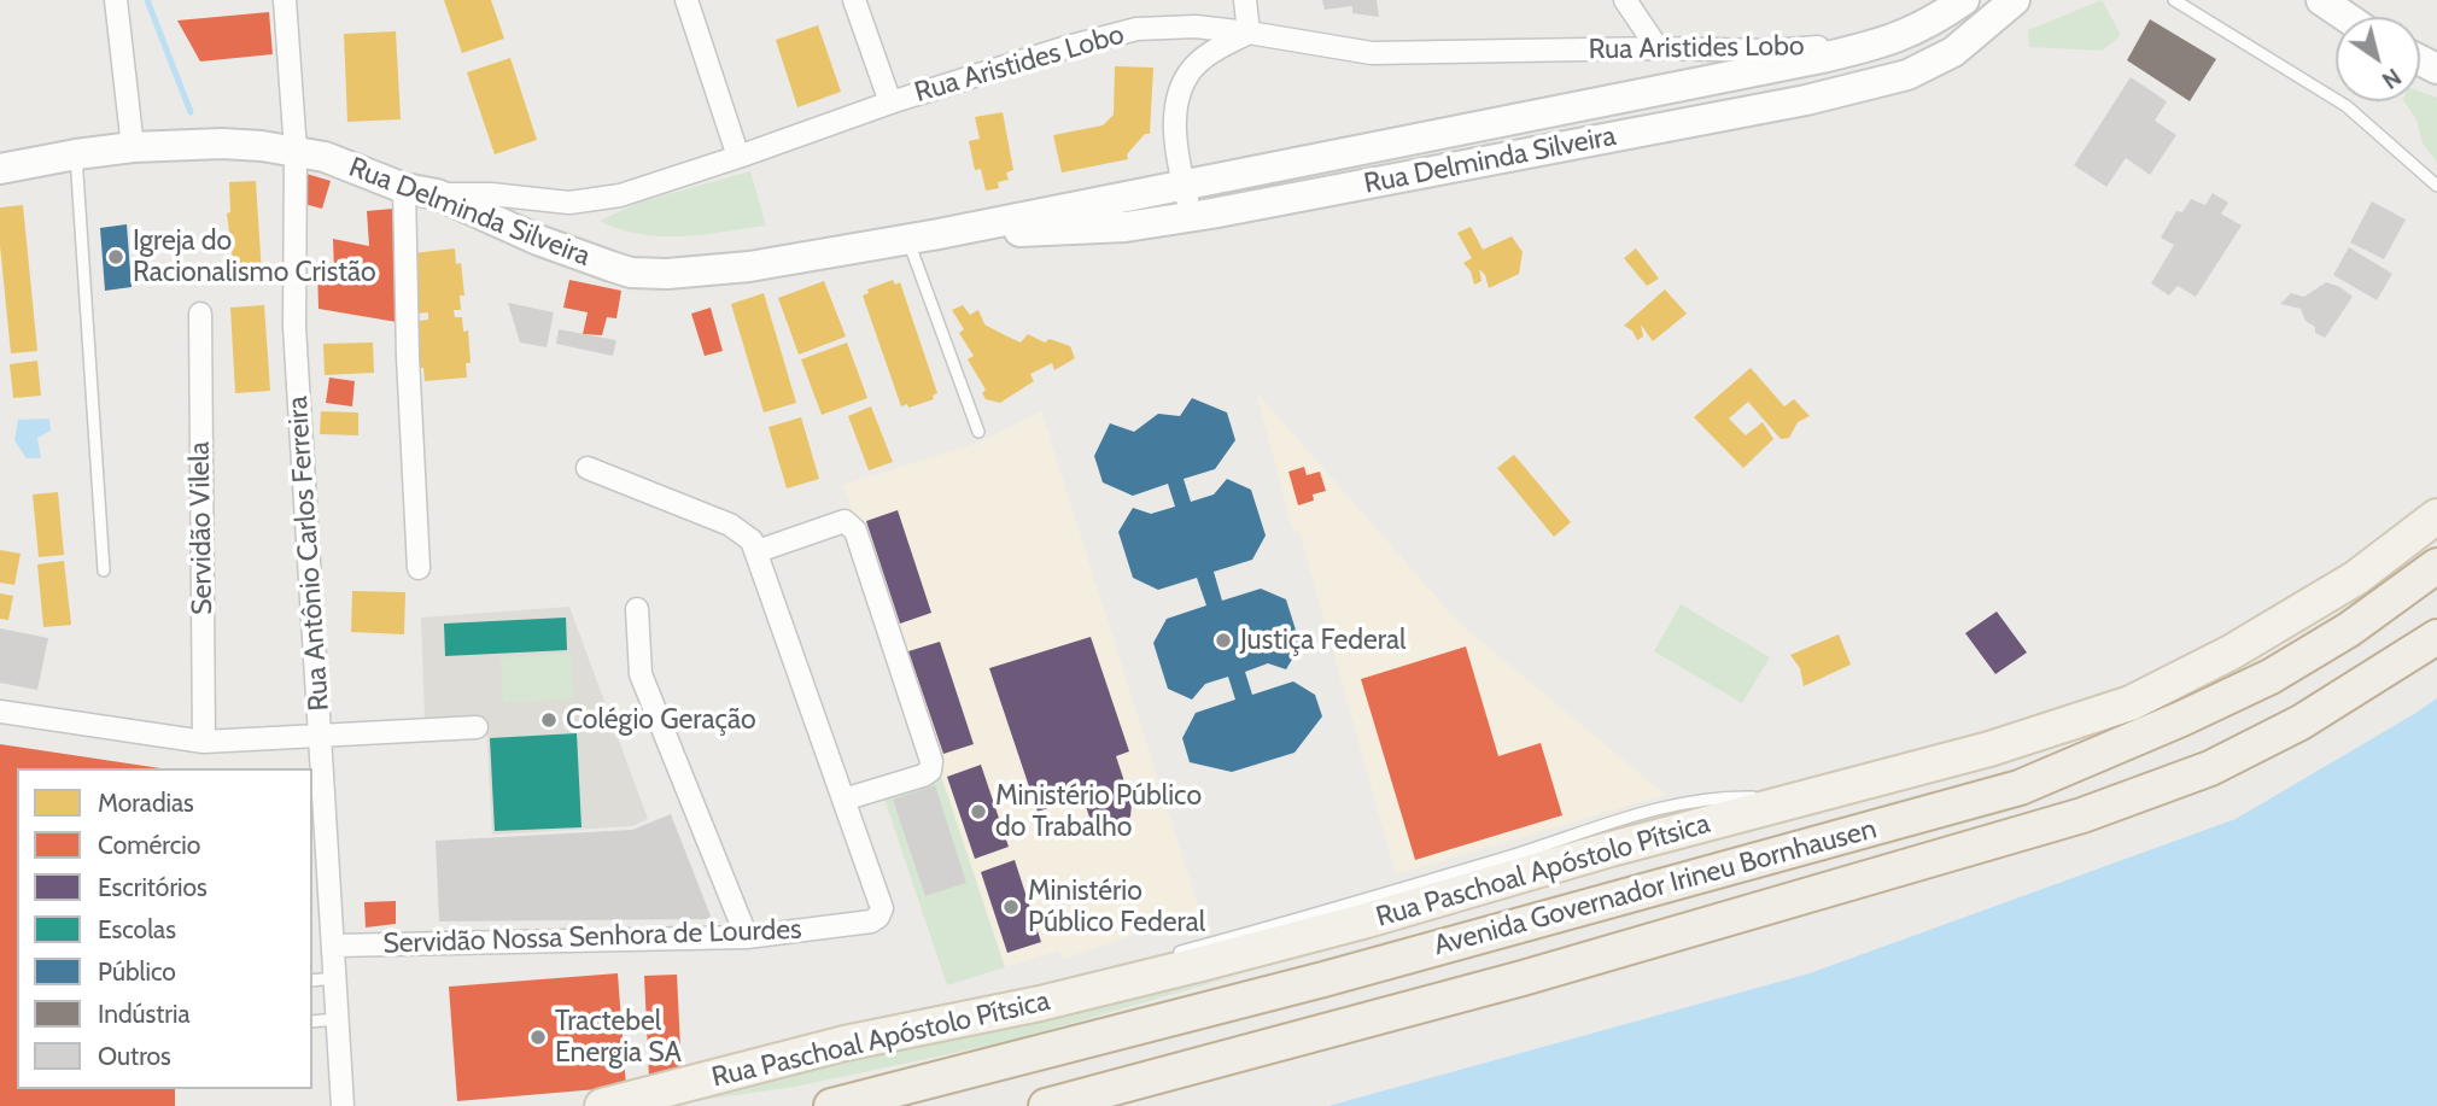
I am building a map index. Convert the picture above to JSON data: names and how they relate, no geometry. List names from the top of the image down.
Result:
{
  "streets": {
    "highway": ["Avenida Governador Irineu Bornhausen"],
    "main road": ["Rua Delminda Silveira", "Rua Paschoal Apóstolo Pítsica"],
    "street": [
      "Rua Aristides Lobo",
      "Servidão Vilela",
      "Rua Antônio Carlos Ferreira",
      "Servidão Nossa Senhora de Lourdes"
    ]
  },
  "crossings": [
    ["Rua Aristides Lobo", "Rua Delminda Silveira"],
    ["Rua Delminda Silveira", "Rua Antônio Carlos Ferreira"],
    ["Rua Antônio Carlos Ferreira", "Servidão Nossa Senhora de Lourdes"]
  ],
  "places": [
    "Igreja do Racionalismo Cristão",
    "Justiça Federal",
    "Colégio Geração",
    "Ministério Público do Trabalho",
    "Ministério Público Federal",
    "Tractebel Energia SA"
  ],
  "legend": [
    "Moradias",
    "Comércio",
    "Escritórios",
    "Escolas",
    "Público",
    "Indústria",
    "Outros"
  ],
  "north": "bottom right"
}
